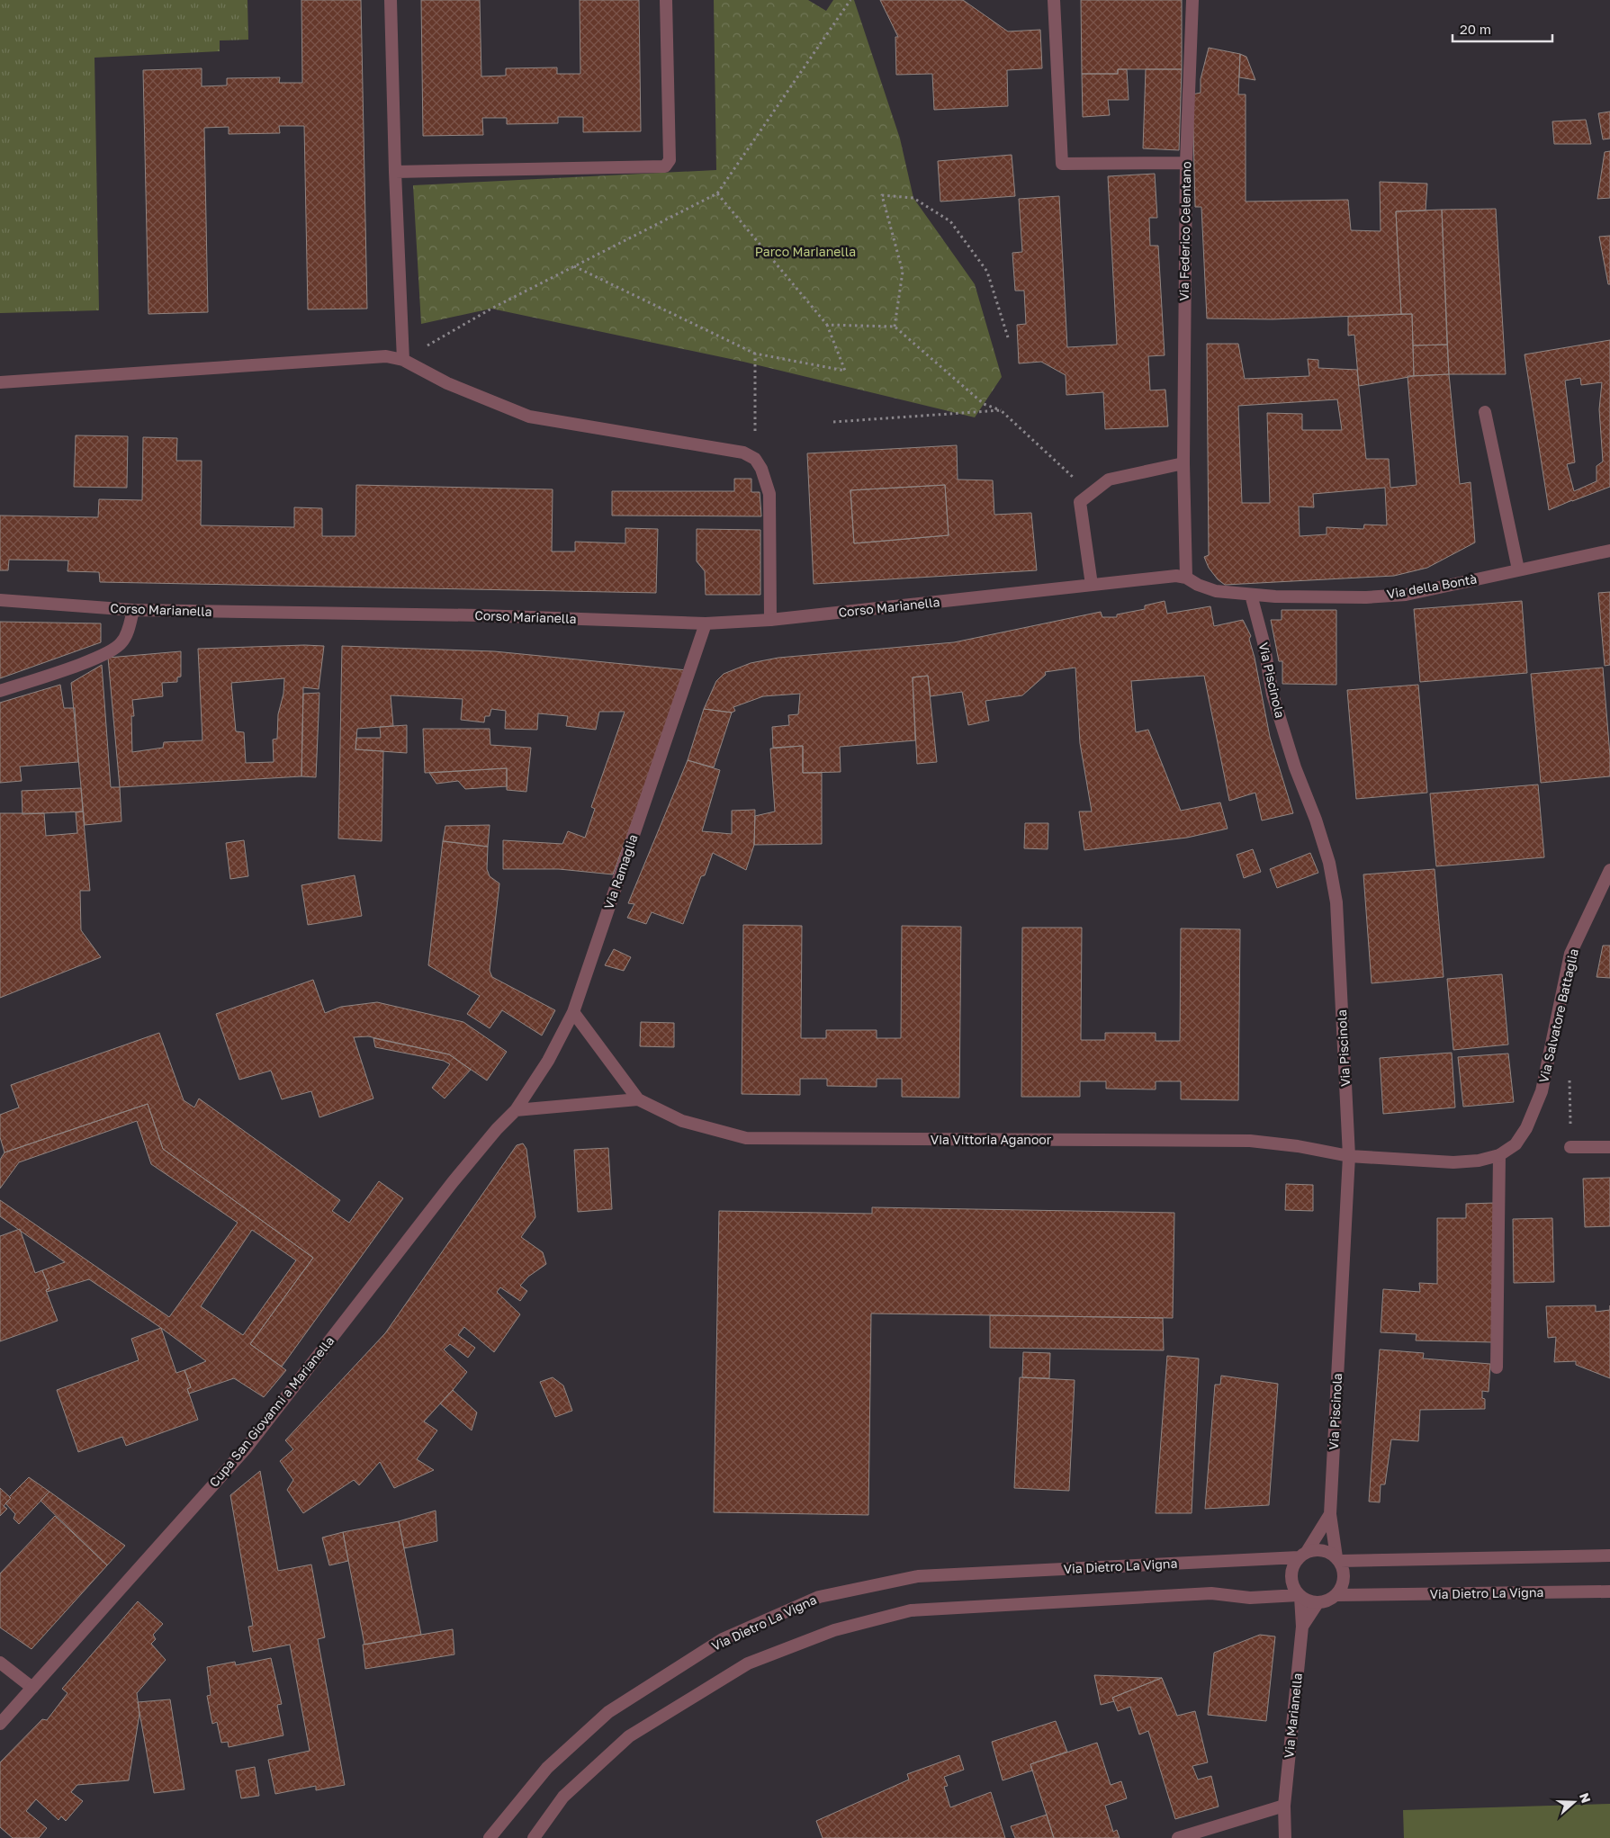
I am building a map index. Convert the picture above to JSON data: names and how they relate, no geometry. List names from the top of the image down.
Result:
{
  "streets": {
    "street": [
      "Via Federico Celentano",
      "Via della Bontà",
      "Corso Marianella",
      "Via Piscinola",
      "Via Ramaglia",
      "Via Salvatore Battaglia",
      "Via Vittoria Aganoor",
      "Cupa San Giovanni a Marianella",
      "Via Dietro La Vigna",
      "Via Marianella"
    ]
  },
  "crossings": [
    ["Via Federico Celentano", "Via della Bontà"],
    ["Via Federico Celentano", "Corso Marianella"],
    ["Via della Bontà", "Corso Marianella"],
    ["Via della Bontà", "Via Piscinola"],
    ["Corso Marianella", "Via Ramaglia"],
    ["Via Piscinola", "Via Salvatore Battaglia"],
    ["Via Piscinola", "Via Vittoria Aganoor"],
    ["Via Piscinola", "Via Dietro La Vigna"],
    ["Via Piscinola", "Via Marianella"],
    ["Via Ramaglia", "Via Vittoria Aganoor"],
    ["Via Ramaglia", "Cupa San Giovanni a Marianella"],
    ["Via Salvatore Battaglia", "Via Vittoria Aganoor"],
    ["Via Dietro La Vigna", "Via Marianella"]
  ],
  "parks": ["Parco Marianella"],
  "scale_bar": "20 m",
  "north": "right"
}
